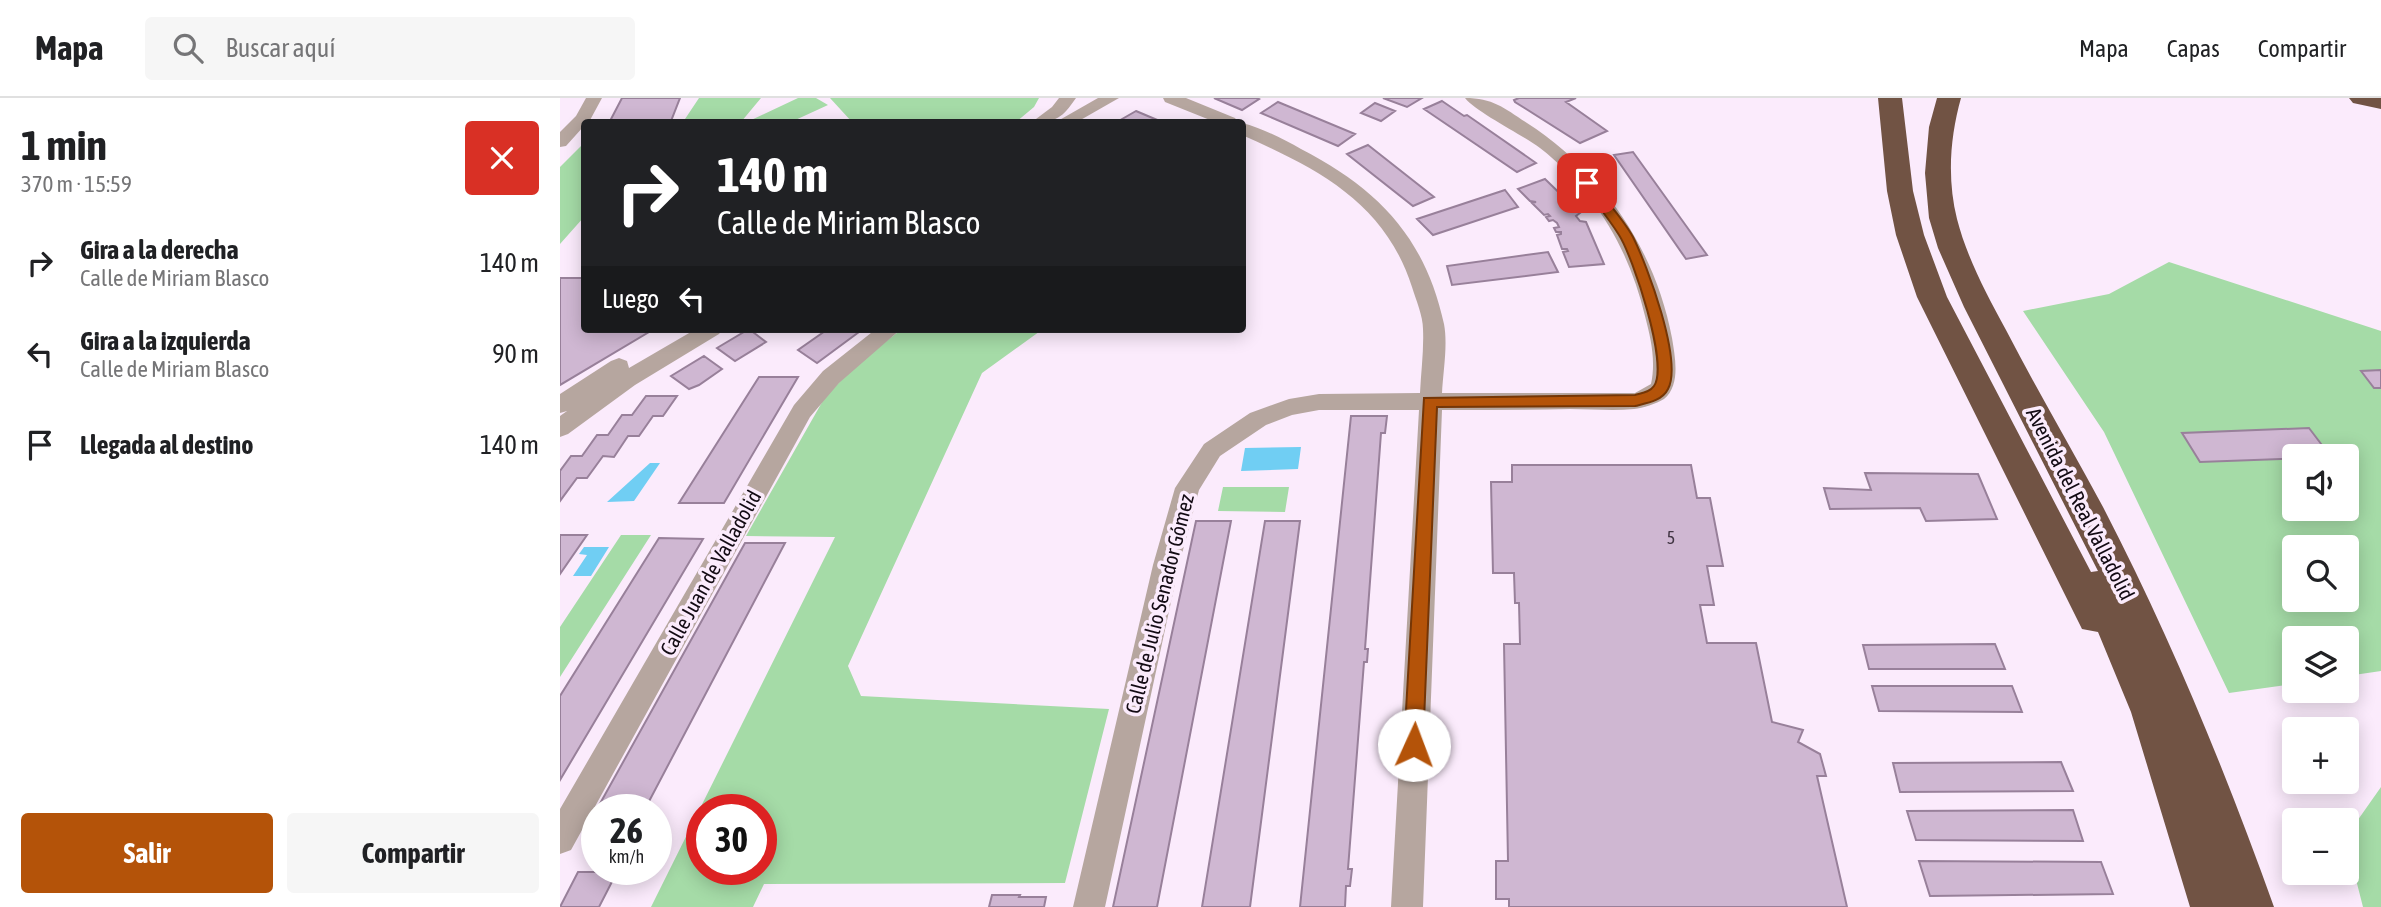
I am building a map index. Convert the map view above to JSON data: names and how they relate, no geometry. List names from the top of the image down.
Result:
{
  "streets": {
    "highway": ["Avenida del Real Valladolid"],
    "street": ["Calle Juan de Valladolid", "Calle de Julio Senador Gómez"]
  },
  "house_numbers": ["5"],
  "page": {
    "header": "Mapa",
    "search": "Buscar aquí",
    "nav": ["Mapa", "Capas", "Compartir"],
    "heading": ["1 min", "370 m · 15:59"],
    "turn": ["140 m", "Calle de Miriam Blasco"],
    "list": [
      {
        "name": "Gira a la derecha",
        "note": "Calle de Miriam Blasco",
        "value": "140 m"
      },
      {
        "name": "Gira a la izquierda",
        "note": "Calle de Miriam Blasco",
        "value": "90 m"
      },
      {
        "name": "Llegada al destino",
        "value": "140 m"
      }
    ],
    "then": "Luego",
    "map_buttons": ["+", "−"],
    "speed": "26 km/h",
    "limit": "30",
    "buttons": ["Salir", "Compartir"]
  }
}
